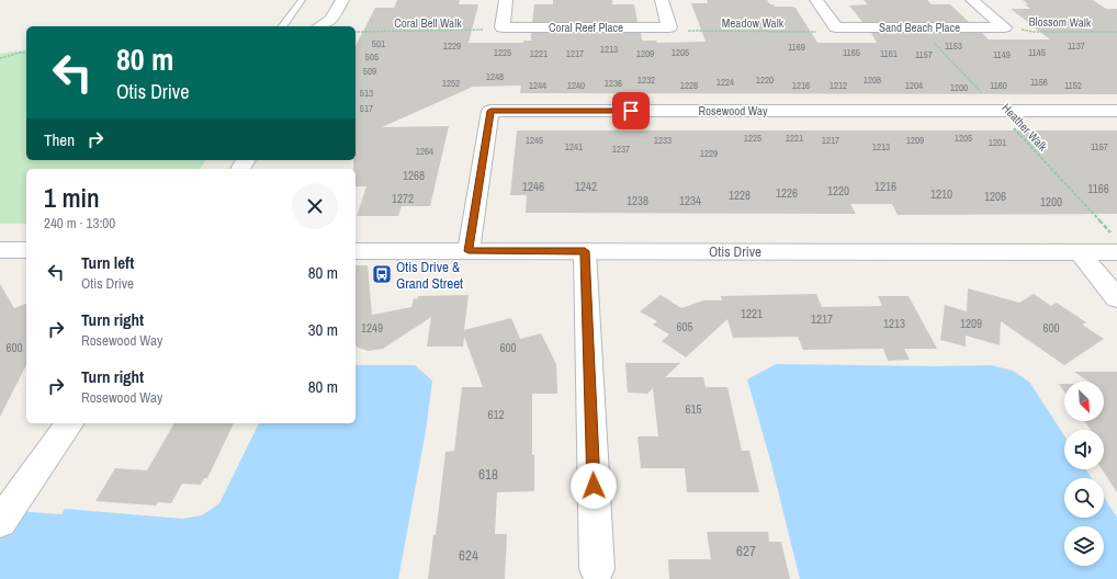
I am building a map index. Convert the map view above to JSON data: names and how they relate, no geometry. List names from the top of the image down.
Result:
{
  "streets": {
    "street": [
      "Coral Reef Place",
      "Sand Beach Place",
      "Rosewood Way",
      "Otis Drive"
    ],
    "path": [
      "Blossom Walk",
      "Coral Bell Walk",
      "Meadow Walk",
      "Heather Walk"
    ]
  },
  "crossings": [
    ["Blossom Walk", "Sand Beach Place"],
    ["Coral Bell Walk", "Coral Reef Place"],
    ["Meadow Walk", "Coral Reef Place"],
    ["Meadow Walk", "Sand Beach Place"],
    ["Sand Beach Place", "Heather Walk"],
    ["Rosewood Way", "Heather Walk"],
    ["Rosewood Way", "Otis Drive"],
    ["Heather Walk", "Otis Drive"]
  ],
  "places": {
    "bus stop": ["Otis Drive & Grand Street"]
  },
  "house_numbers": [
    "501",
    "1229",
    "1153",
    "1137",
    "1169",
    "1213",
    "1225",
    "1205",
    "1165",
    "1145",
    "1221",
    "1217",
    "1209",
    "1161",
    "1157",
    "1149",
    "505",
    "509",
    "1248",
    "1232",
    "1220",
    "1208",
    "1224",
    "1156",
    "1252",
    "1236",
    "1244",
    "1240",
    "1228",
    "1216",
    "1212",
    "1204",
    "1160",
    "1152",
    "1200",
    "513",
    "517",
    "1225",
    "1221",
    "1205",
    "1245",
    "1233",
    "1217",
    "1209",
    "1201",
    "1241",
    "1213",
    "1157",
    "1237",
    "1264",
    "1229",
    "1268",
    "1246",
    "1242",
    "1216",
    "1166",
    "1220",
    "1226",
    "1210",
    "1228",
    "1206",
    "1272",
    "1238",
    "1234",
    "1200",
    "1221",
    "1217",
    "1213",
    "1209",
    "605",
    "1249",
    "600",
    "600",
    "600",
    "615",
    "612",
    "618",
    "627",
    "624"
  ],
  "north": "bottom right",
  "page": {
    "turn": ["80 m", "Otis Drive"],
    "then": "Then",
    "heading": ["1 min", "240 m · 13:00"],
    "list": [
      {
        "name": "Turn left",
        "note": "Otis Drive",
        "value": "80 m"
      },
      {
        "name": "Turn right",
        "note": "Rosewood Way",
        "value": "30 m"
      },
      {
        "name": "Turn right",
        "note": "Rosewood Way",
        "value": "80 m"
      }
    ]
  }
}
